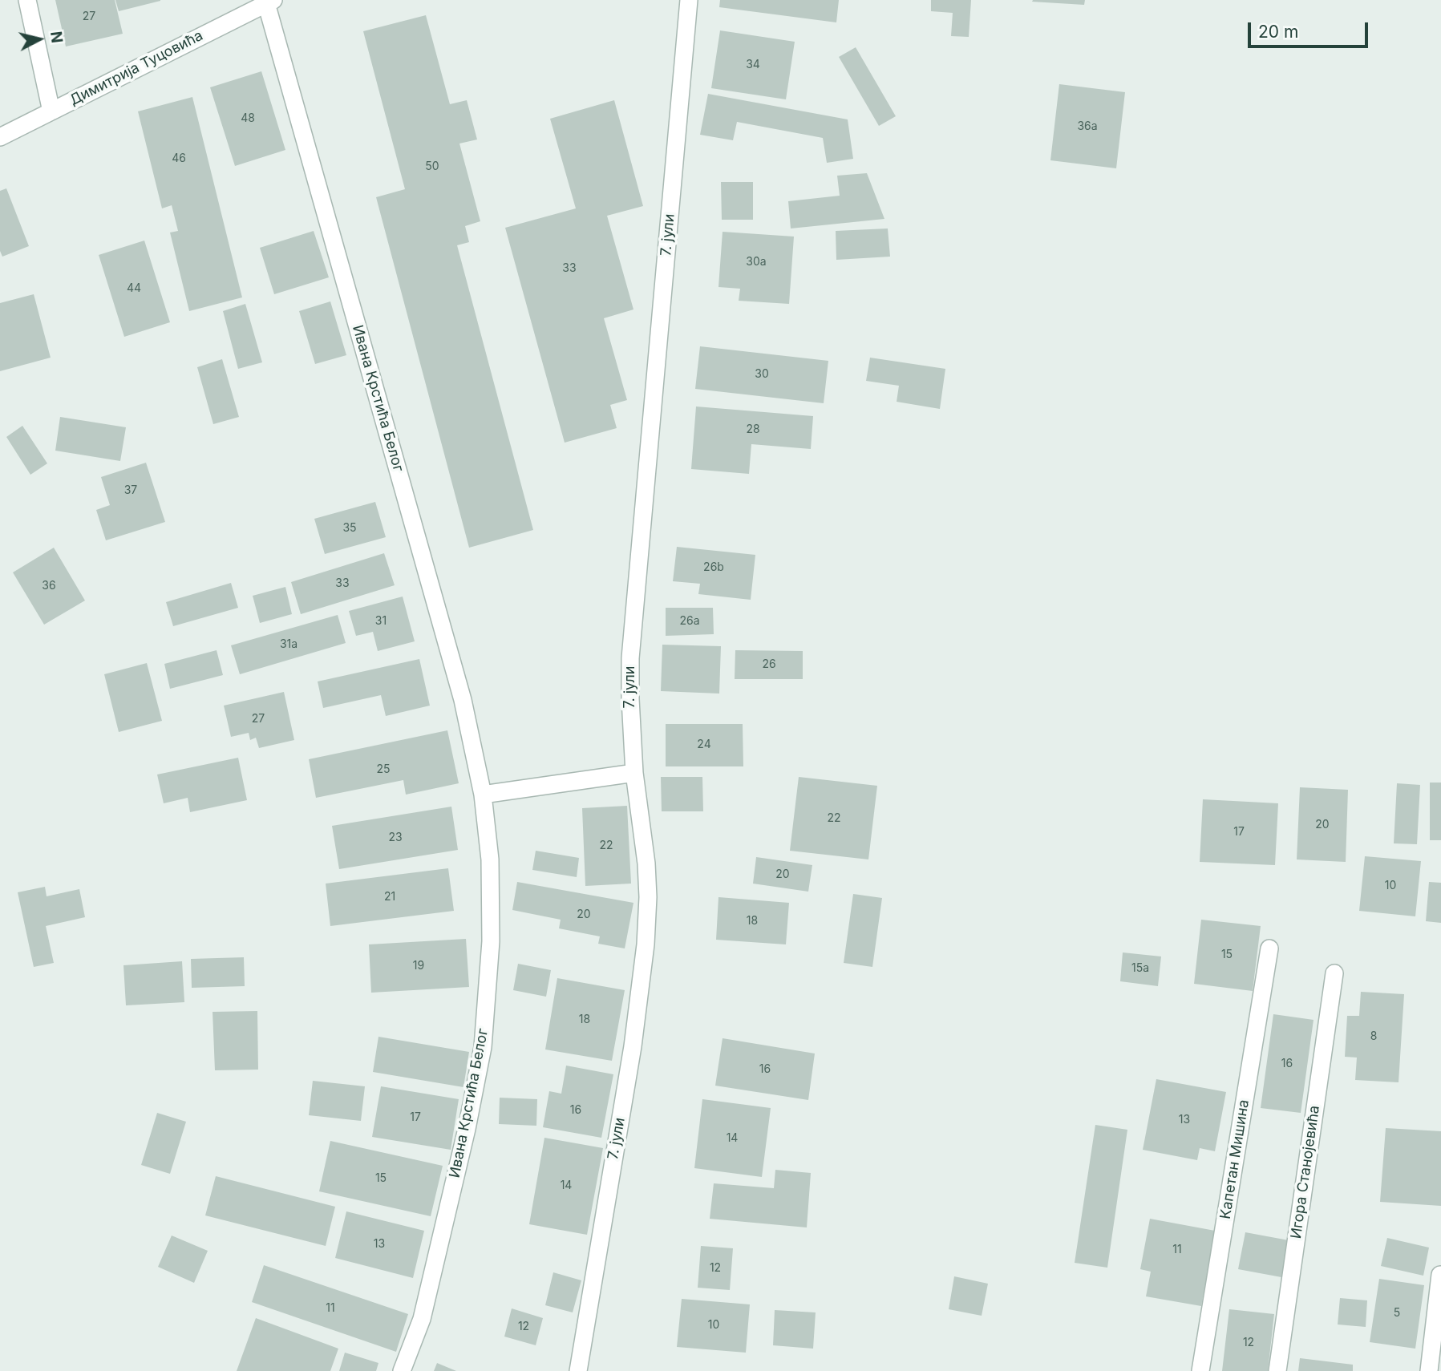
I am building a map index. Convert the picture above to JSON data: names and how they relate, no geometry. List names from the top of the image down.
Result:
{
  "streets": {
    "street": [
      "Димитрија Туцовића",
      "7. јули",
      "Ивана Крстића Белог",
      "Капетан Мишина",
      "Игора Станојевића"
    ]
  },
  "crossings": [
    ["Димитрија Туцовића", "Ивана Крстића Белог"]
  ],
  "house_numbers": [
    "27",
    "34",
    "48",
    "36a",
    "46",
    "50",
    "30a",
    "33",
    "44",
    "30",
    "28",
    "37",
    "35",
    "26b",
    "33",
    "36",
    "31",
    "26a",
    "31a",
    "26",
    "27",
    "24",
    "25",
    "22",
    "20",
    "17",
    "23",
    "22",
    "20",
    "10",
    "21",
    "20",
    "18",
    "15",
    "19",
    "15a",
    "18",
    "8",
    "16",
    "16",
    "16",
    "17",
    "13",
    "14",
    "15",
    "14",
    "13",
    "11",
    "12",
    "11",
    "5",
    "10",
    "12",
    "12"
  ],
  "scale_bar": "20 m",
  "north": "right"
}
